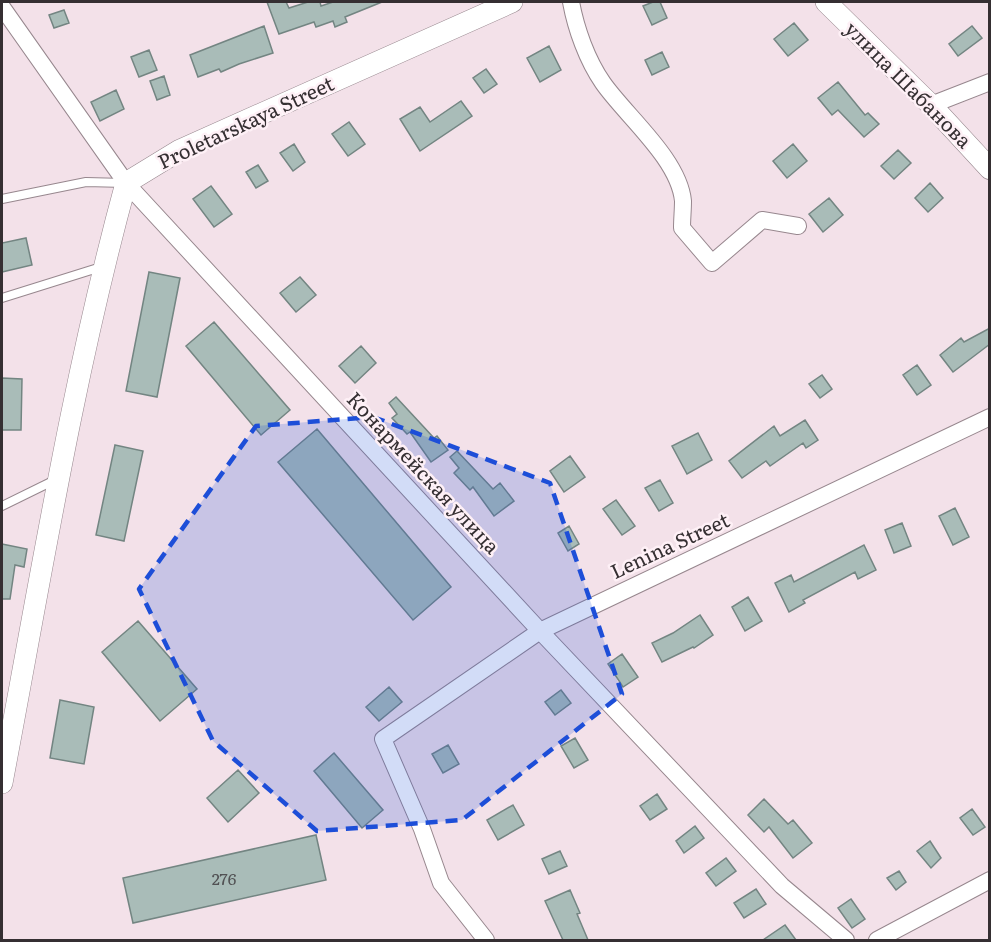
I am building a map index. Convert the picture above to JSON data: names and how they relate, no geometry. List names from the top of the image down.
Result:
{
  "streets": {
    "street": [
      "улица Шабанова",
      "Proletarskaya Street",
      "Конармейская улица",
      "Lenina Street"
    ]
  },
  "crossings": [
    ["Proletarskaya Street", "Конармейская улица"],
    ["Конармейская улица", "Lenina Street"]
  ],
  "house_numbers": ["276"]
}
